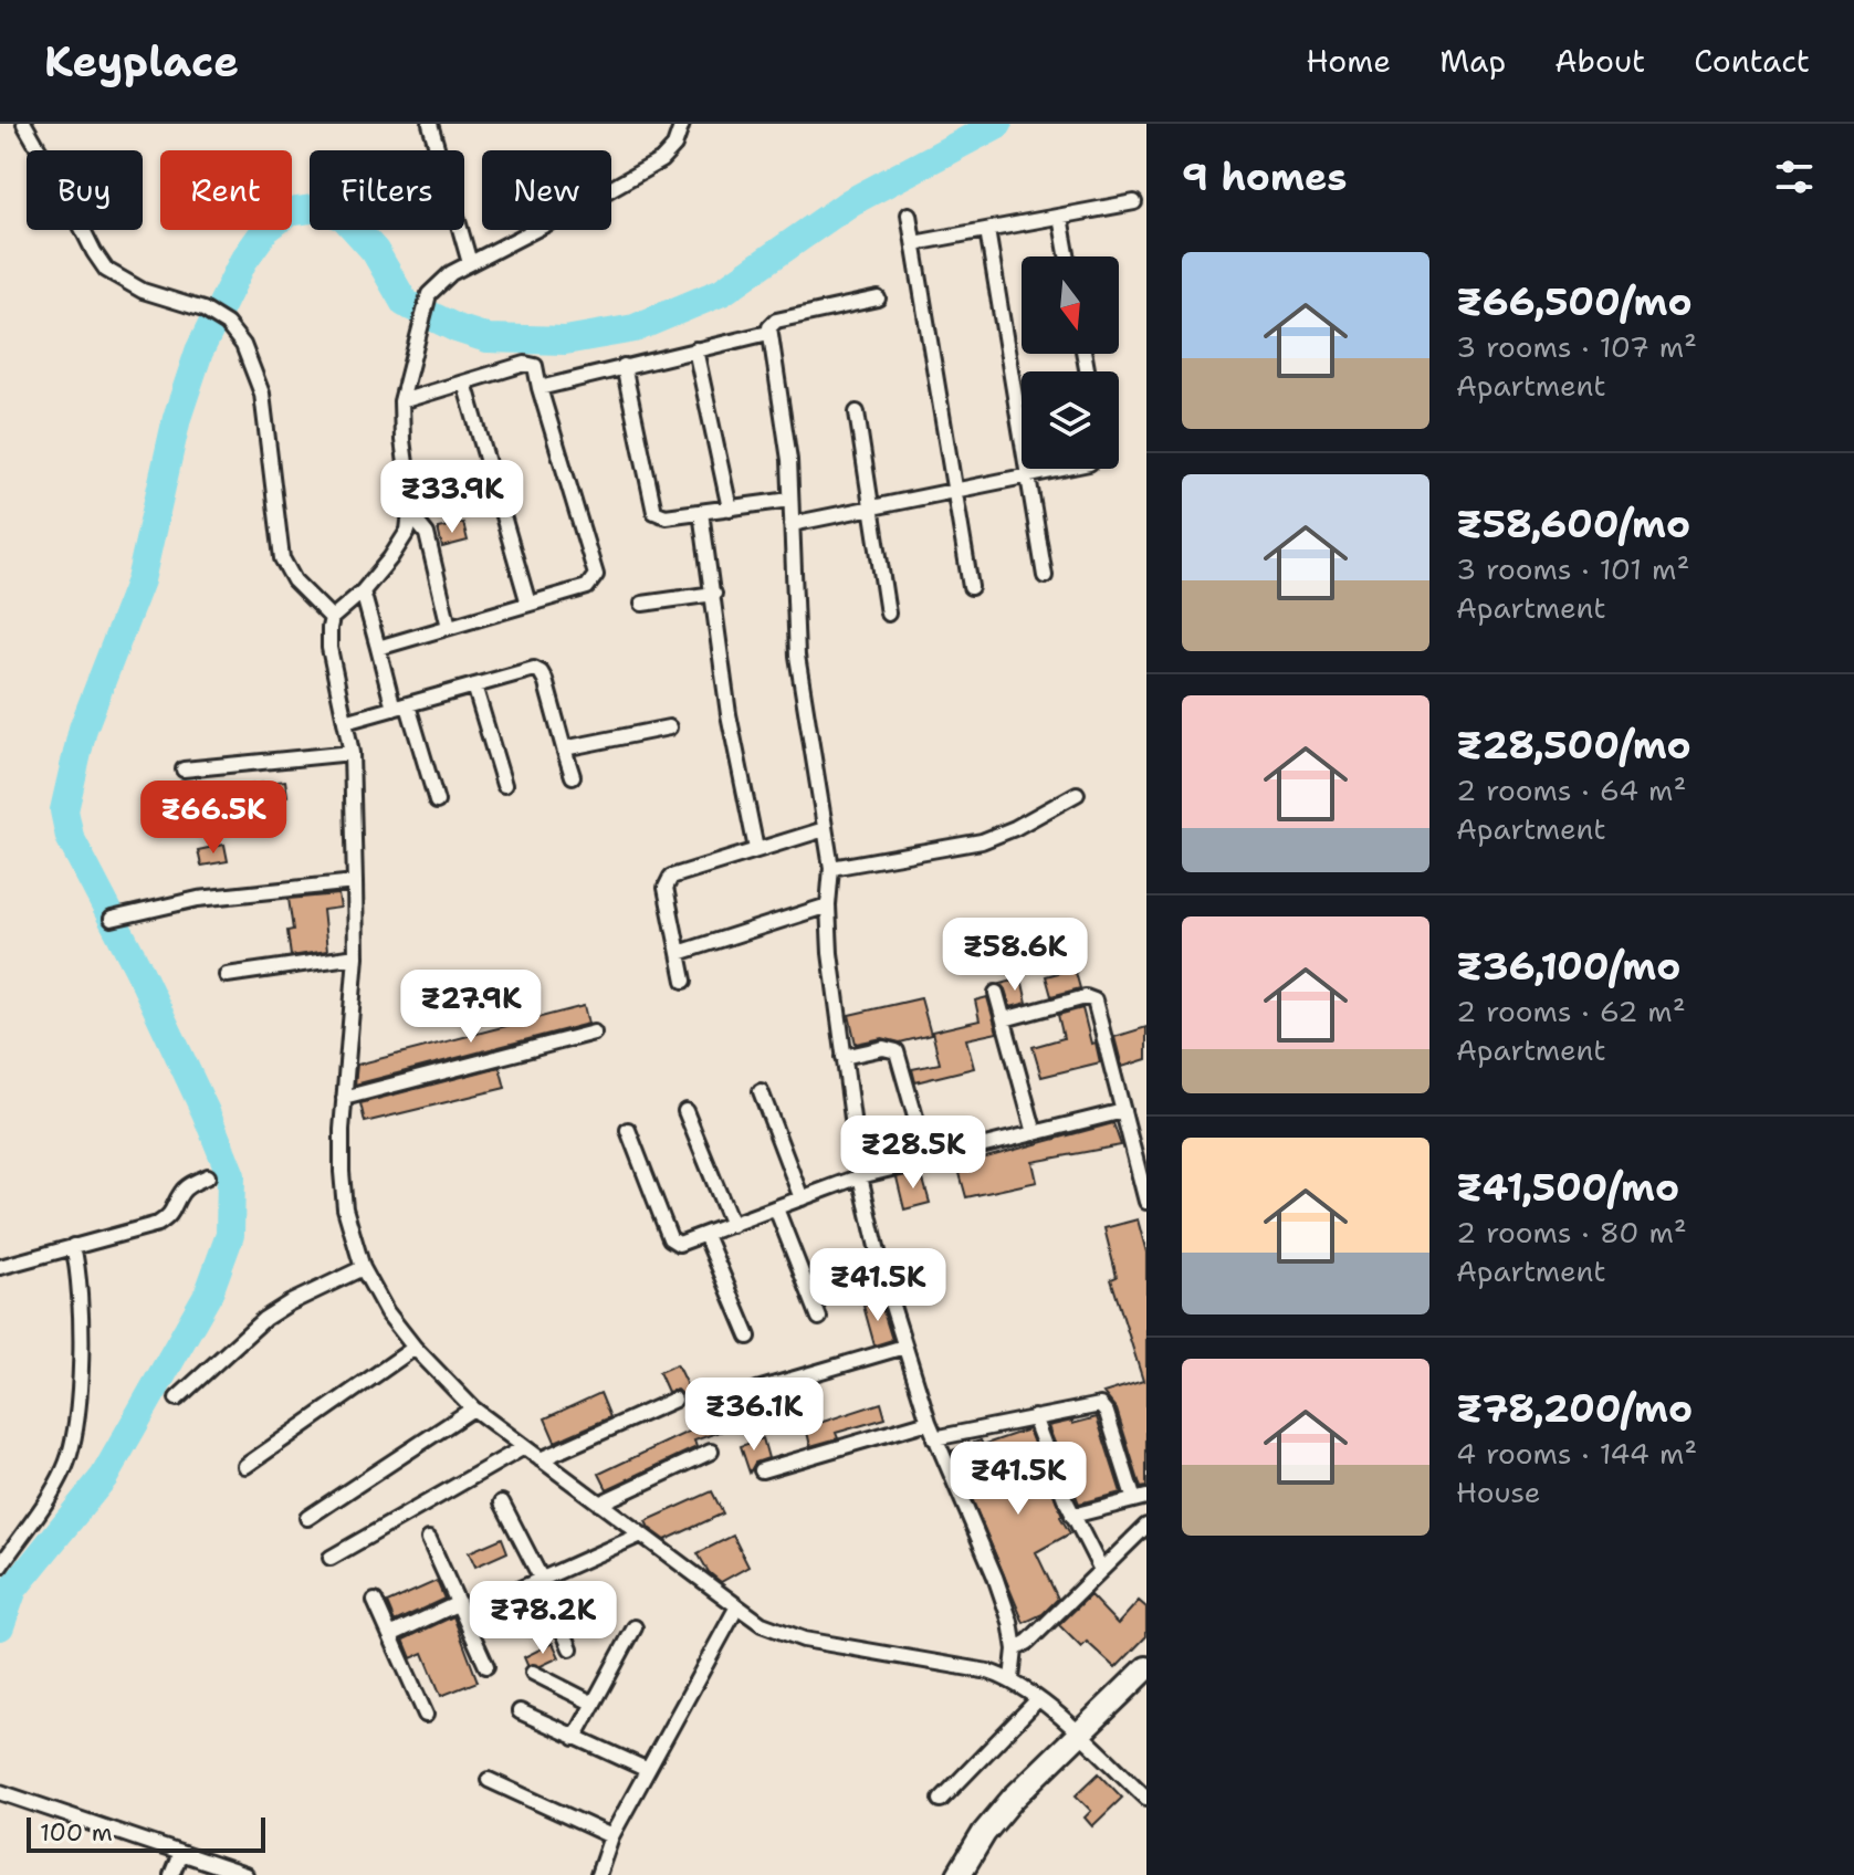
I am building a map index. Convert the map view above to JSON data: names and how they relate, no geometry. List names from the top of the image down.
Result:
{
  "scale_bar": "100 m",
  "north": "bottom",
  "page": {
    "header": "Keyplace",
    "nav": [
      "Home",
      "Map",
      "About",
      "Contact"
    ],
    "heading": "9 homes",
    "chip": [
      "Buy",
      "Rent",
      "Filters",
      "New"
    ],
    "list": [
      {
        "name": "₹66,500/mo",
        "note": "3 rooms · 107 m² · Apartment"
      },
      {
        "name": "₹58,600/mo",
        "note": "3 rooms · 101 m² · Apartment"
      },
      {
        "name": "₹28,500/mo",
        "note": "2 rooms · 64 m² · Apartment"
      },
      {
        "name": "₹36,100/mo",
        "note": "2 rooms · 62 m² · Apartment"
      },
      {
        "name": "₹41,500/mo",
        "note": "2 rooms · 80 m² · Apartment"
      },
      {
        "name": "₹78,200/mo",
        "note": "4 rooms · 144 m² · House"
      }
    ],
    "price": [
      "₹33.9K",
      "₹66.5K",
      "₹58.6K",
      "₹27.9K",
      "₹28.5K",
      "₹41.5K",
      "₹36.1K",
      "₹41.5K",
      "₹78.2K"
    ],
    "scale": "100 m"
  }
}
